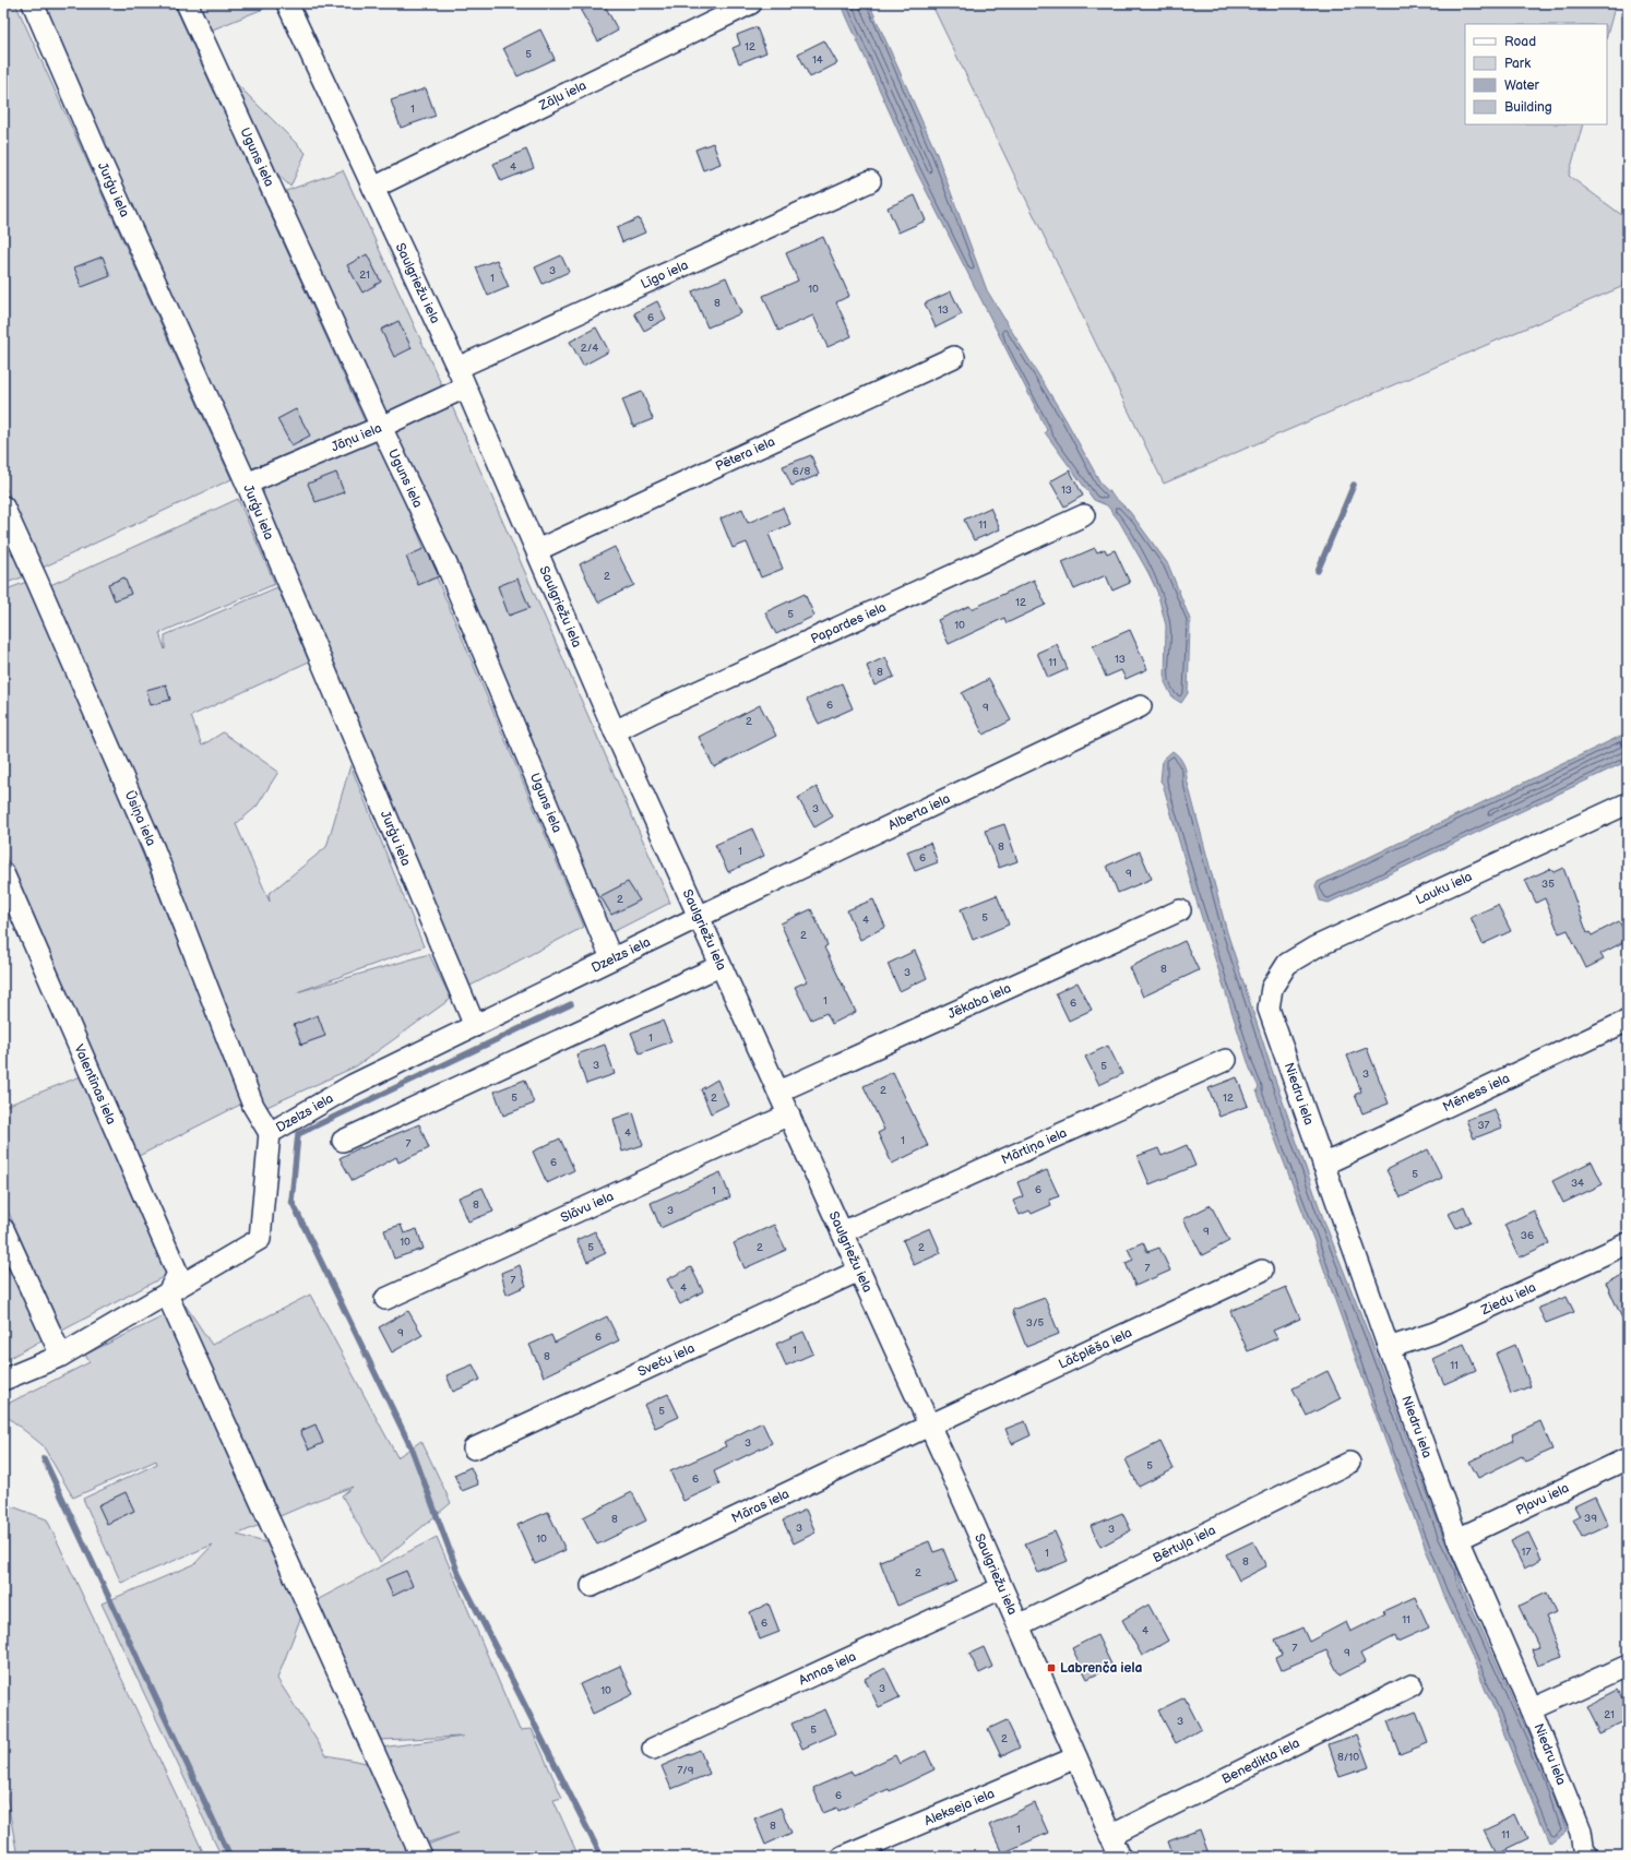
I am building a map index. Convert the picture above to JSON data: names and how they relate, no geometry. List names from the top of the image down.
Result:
{
  "streets": {
    "street": [
      "Zāļu iela",
      "Uguns iela",
      "Jurģu iela",
      "Līgo iela",
      "Saulgriežu iela",
      "Jāņu iela",
      "Pētera iela",
      "Papardes iela",
      "Alberta iela",
      "Ūsiņa iela",
      "Lauku iela",
      "Dzelzs iela",
      "Jēkaba iela",
      "Valentīnas iela",
      "Mēness iela",
      "Niedru iela",
      "Mārtiņa iela",
      "Slāvu iela",
      "Ziedu iela",
      "Lāčplēša iela",
      "Sveču iela",
      "Pļavu iela",
      "Māras iela",
      "Bērtuļa iela",
      "Annas iela",
      "Benedikta iela",
      "Alekseja iela"
    ]
  },
  "crossings": [
    ["Zāļu iela", "Saulgriežu iela"],
    ["Uguns iela", "Jāņu iela"],
    ["Uguns iela", "Dzelzs iela"],
    ["Jurģu iela", "Jāņu iela"],
    ["Jurģu iela", "Dzelzs iela"],
    ["Līgo iela", "Saulgriežu iela"],
    ["Saulgriežu iela", "Jāņu iela"],
    ["Saulgriežu iela", "Pētera iela"],
    ["Saulgriežu iela", "Papardes iela"],
    ["Saulgriežu iela", "Alberta iela"],
    ["Saulgriežu iela", "Dzelzs iela"],
    ["Saulgriežu iela", "Jēkaba iela"],
    ["Saulgriežu iela", "Mārtiņa iela"],
    ["Saulgriežu iela", "Slāvu iela"],
    ["Saulgriežu iela", "Lāčplēša iela"],
    ["Saulgriežu iela", "Sveču iela"],
    ["Saulgriežu iela", "Māras iela"],
    ["Saulgriežu iela", "Bērtuļa iela"],
    ["Saulgriežu iela", "Annas iela"],
    ["Saulgriežu iela", "Benedikta iela"],
    ["Saulgriežu iela", "Alekseja iela"],
    ["Alberta iela", "Dzelzs iela"],
    ["Ūsiņa iela", "Dzelzs iela"],
    ["Lauku iela", "Niedru iela"],
    ["Dzelzs iela", "Valentīnas iela"],
    ["Mēness iela", "Niedru iela"],
    ["Niedru iela", "Ziedu iela"],
    ["Niedru iela", "Pļavu iela"],
    ["Lāčplēša iela", "Māras iela"]
  ],
  "places": {
    "transit": ["Labrenča iela"]
  },
  "house_numbers": [
    "12",
    "5",
    "14",
    "1",
    "4",
    "3",
    "21",
    "1",
    "10",
    "8",
    "13",
    "6",
    "2/4",
    "6/8",
    "13",
    "11",
    "2",
    "12",
    "5",
    "10",
    "13",
    "11",
    "8",
    "6",
    "9",
    "2",
    "3",
    "8",
    "1",
    "6",
    "9",
    "35",
    "2",
    "5",
    "4",
    "2",
    "8",
    "3",
    "1",
    "6",
    "1",
    "3",
    "5",
    "3",
    "2",
    "5",
    "2",
    "12",
    "37",
    "4",
    "1",
    "7",
    "6",
    "5",
    "34",
    "6",
    "1",
    "8",
    "3",
    "9",
    "36",
    "10",
    "5",
    "2",
    "2",
    "7",
    "7",
    "4",
    "3/5",
    "9",
    "6",
    "1",
    "8",
    "11",
    "5",
    "3",
    "5",
    "6",
    "39",
    "8",
    "3",
    "3",
    "10",
    "17",
    "1",
    "8",
    "2",
    "11",
    "6",
    "4",
    "7",
    "9",
    "3",
    "10",
    "21",
    "3",
    "5",
    "2",
    "8/10",
    "7/9",
    "6",
    "8",
    "1",
    "11"
  ],
  "legend": [
    "Road",
    "Park",
    "Water",
    "Building"
  ]
}
